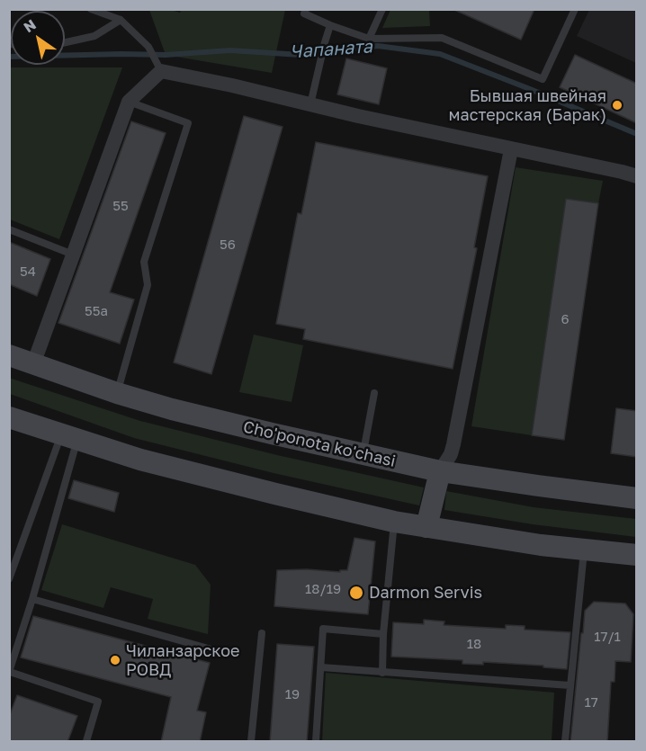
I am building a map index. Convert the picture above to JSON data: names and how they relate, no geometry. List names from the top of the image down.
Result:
{
  "streets": {
    "main road": ["Cho'ponota ko'chasi"]
  },
  "water": ["Чапаната"],
  "places": ["Бывшая швейная мастерская (Барак)", "Darmon Servis", "Чиланзарское РОВД"],
  "house_numbers": [
    "55",
    "56",
    "54",
    "55a",
    "6",
    "18/19",
    "17/1",
    "18",
    "19",
    "17"
  ],
  "north": "top left"
}
